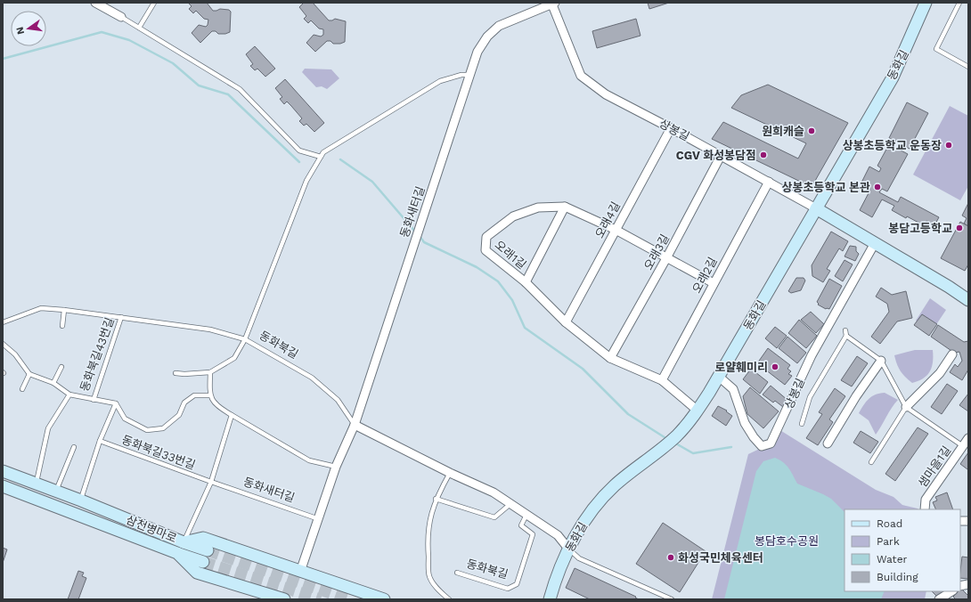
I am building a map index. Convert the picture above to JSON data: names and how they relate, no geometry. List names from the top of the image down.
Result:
{
  "streets": {
    "street": [
      "동화길",
      "상봉길",
      "동화새터길",
      "오래4길",
      "오래3길",
      "오래1길",
      "오래2길",
      "동화북길",
      "샘마을1길",
      "삼천병마로"
    ],
    "lane": ["동화북길43번길", "동화북길33번길"]
  },
  "crossings": [
    ["동화길", "상봉길"],
    ["동화길", "오래1길"],
    ["동화길", "동화북길"],
    ["상봉길", "동화새터길"],
    ["상봉길", "오래4길"],
    ["상봉길", "오래3길"],
    ["상봉길", "오래2길"],
    ["동화새터길", "동화북길"],
    ["동화새터길", "동화북길33번길"],
    ["동화새터길", "삼천병마로"],
    ["오래4길", "오래1길"],
    ["오래3길", "오래1길"],
    ["오래1길", "오래2길"],
    ["동화북길", "동화북길43번길"],
    ["동화북길43번길", "삼천병마로"]
  ],
  "parks": ["봉담호수공원"],
  "places": [
    "원희캐슬",
    "상봉초등학교 운동장",
    "CGV 화성봉담점",
    "상봉초등학교 본관",
    "봉담고등학교",
    "로얄훼미리",
    "화성국민체육센터"
  ],
  "legend": [
    "Road",
    "Park",
    "Water",
    "Building"
  ],
  "north": "left"
}
